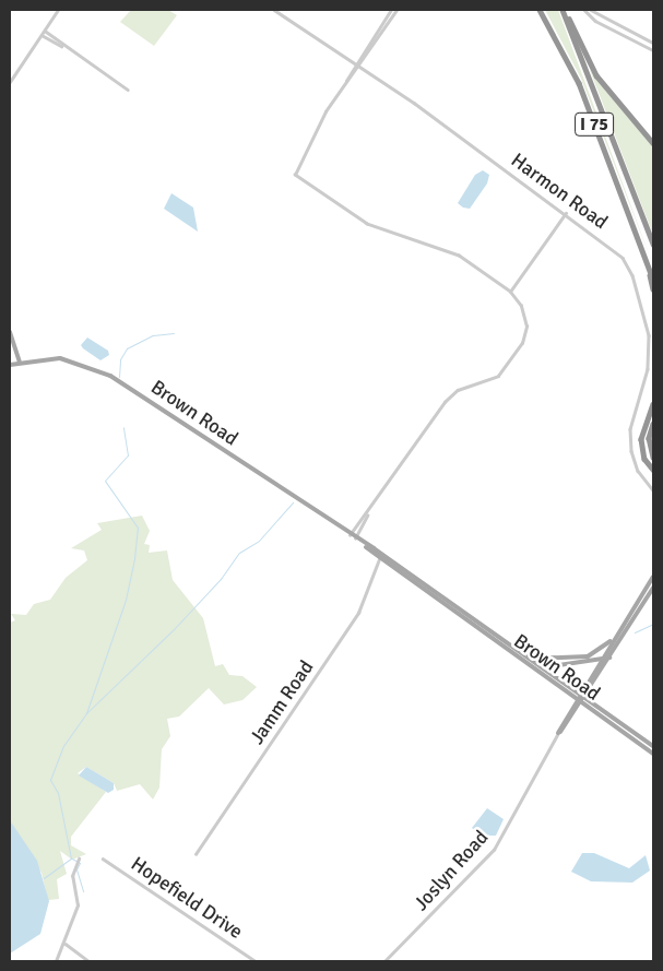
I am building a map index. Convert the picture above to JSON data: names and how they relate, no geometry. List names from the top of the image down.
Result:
{
  "streets": {
    "highway": ["I 75"],
    "main road": ["Brown Road", "Joslyn Road"],
    "street": ["Harmon Road", "Jamm Road", "Hopefield Drive"]
  },
  "crossings": [
    ["Brown Road", "Jamm Road"],
    ["Brown Road", "Joslyn Road"]
  ]
}
